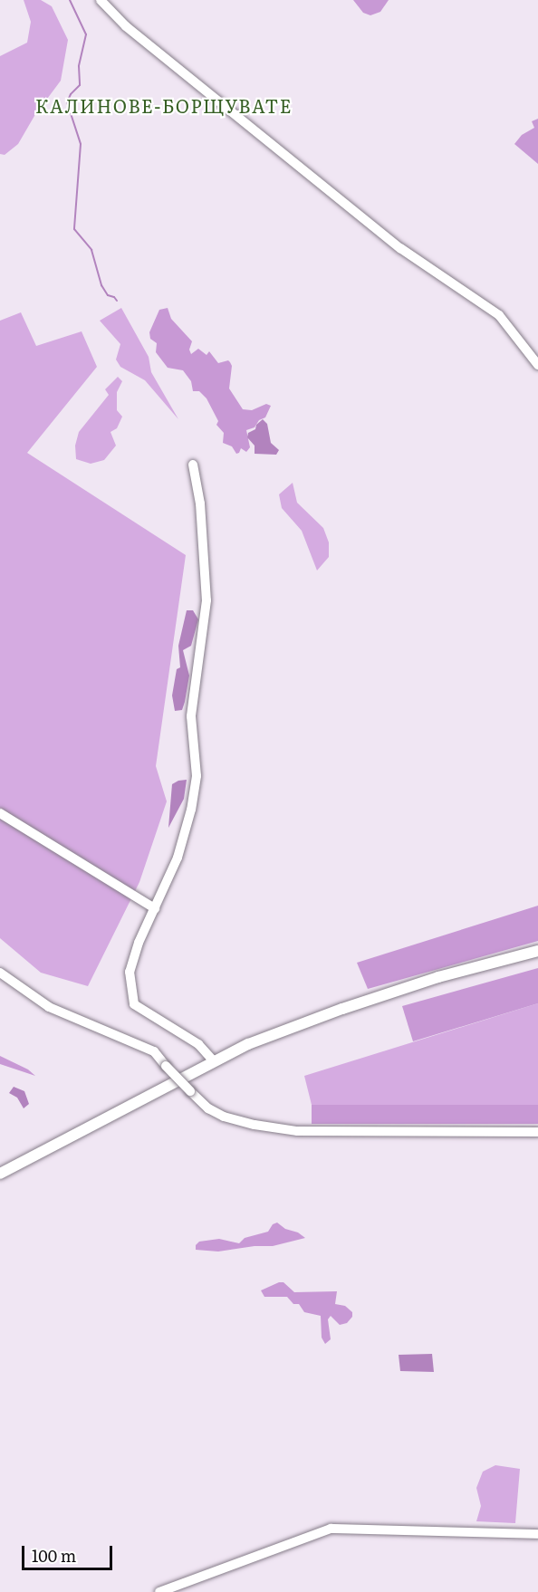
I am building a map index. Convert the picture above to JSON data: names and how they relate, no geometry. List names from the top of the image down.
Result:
{
  "districts": ["КАЛИНОВЕ-БОРЩУВАТЕ"],
  "scale_bar": "100 m"
}
